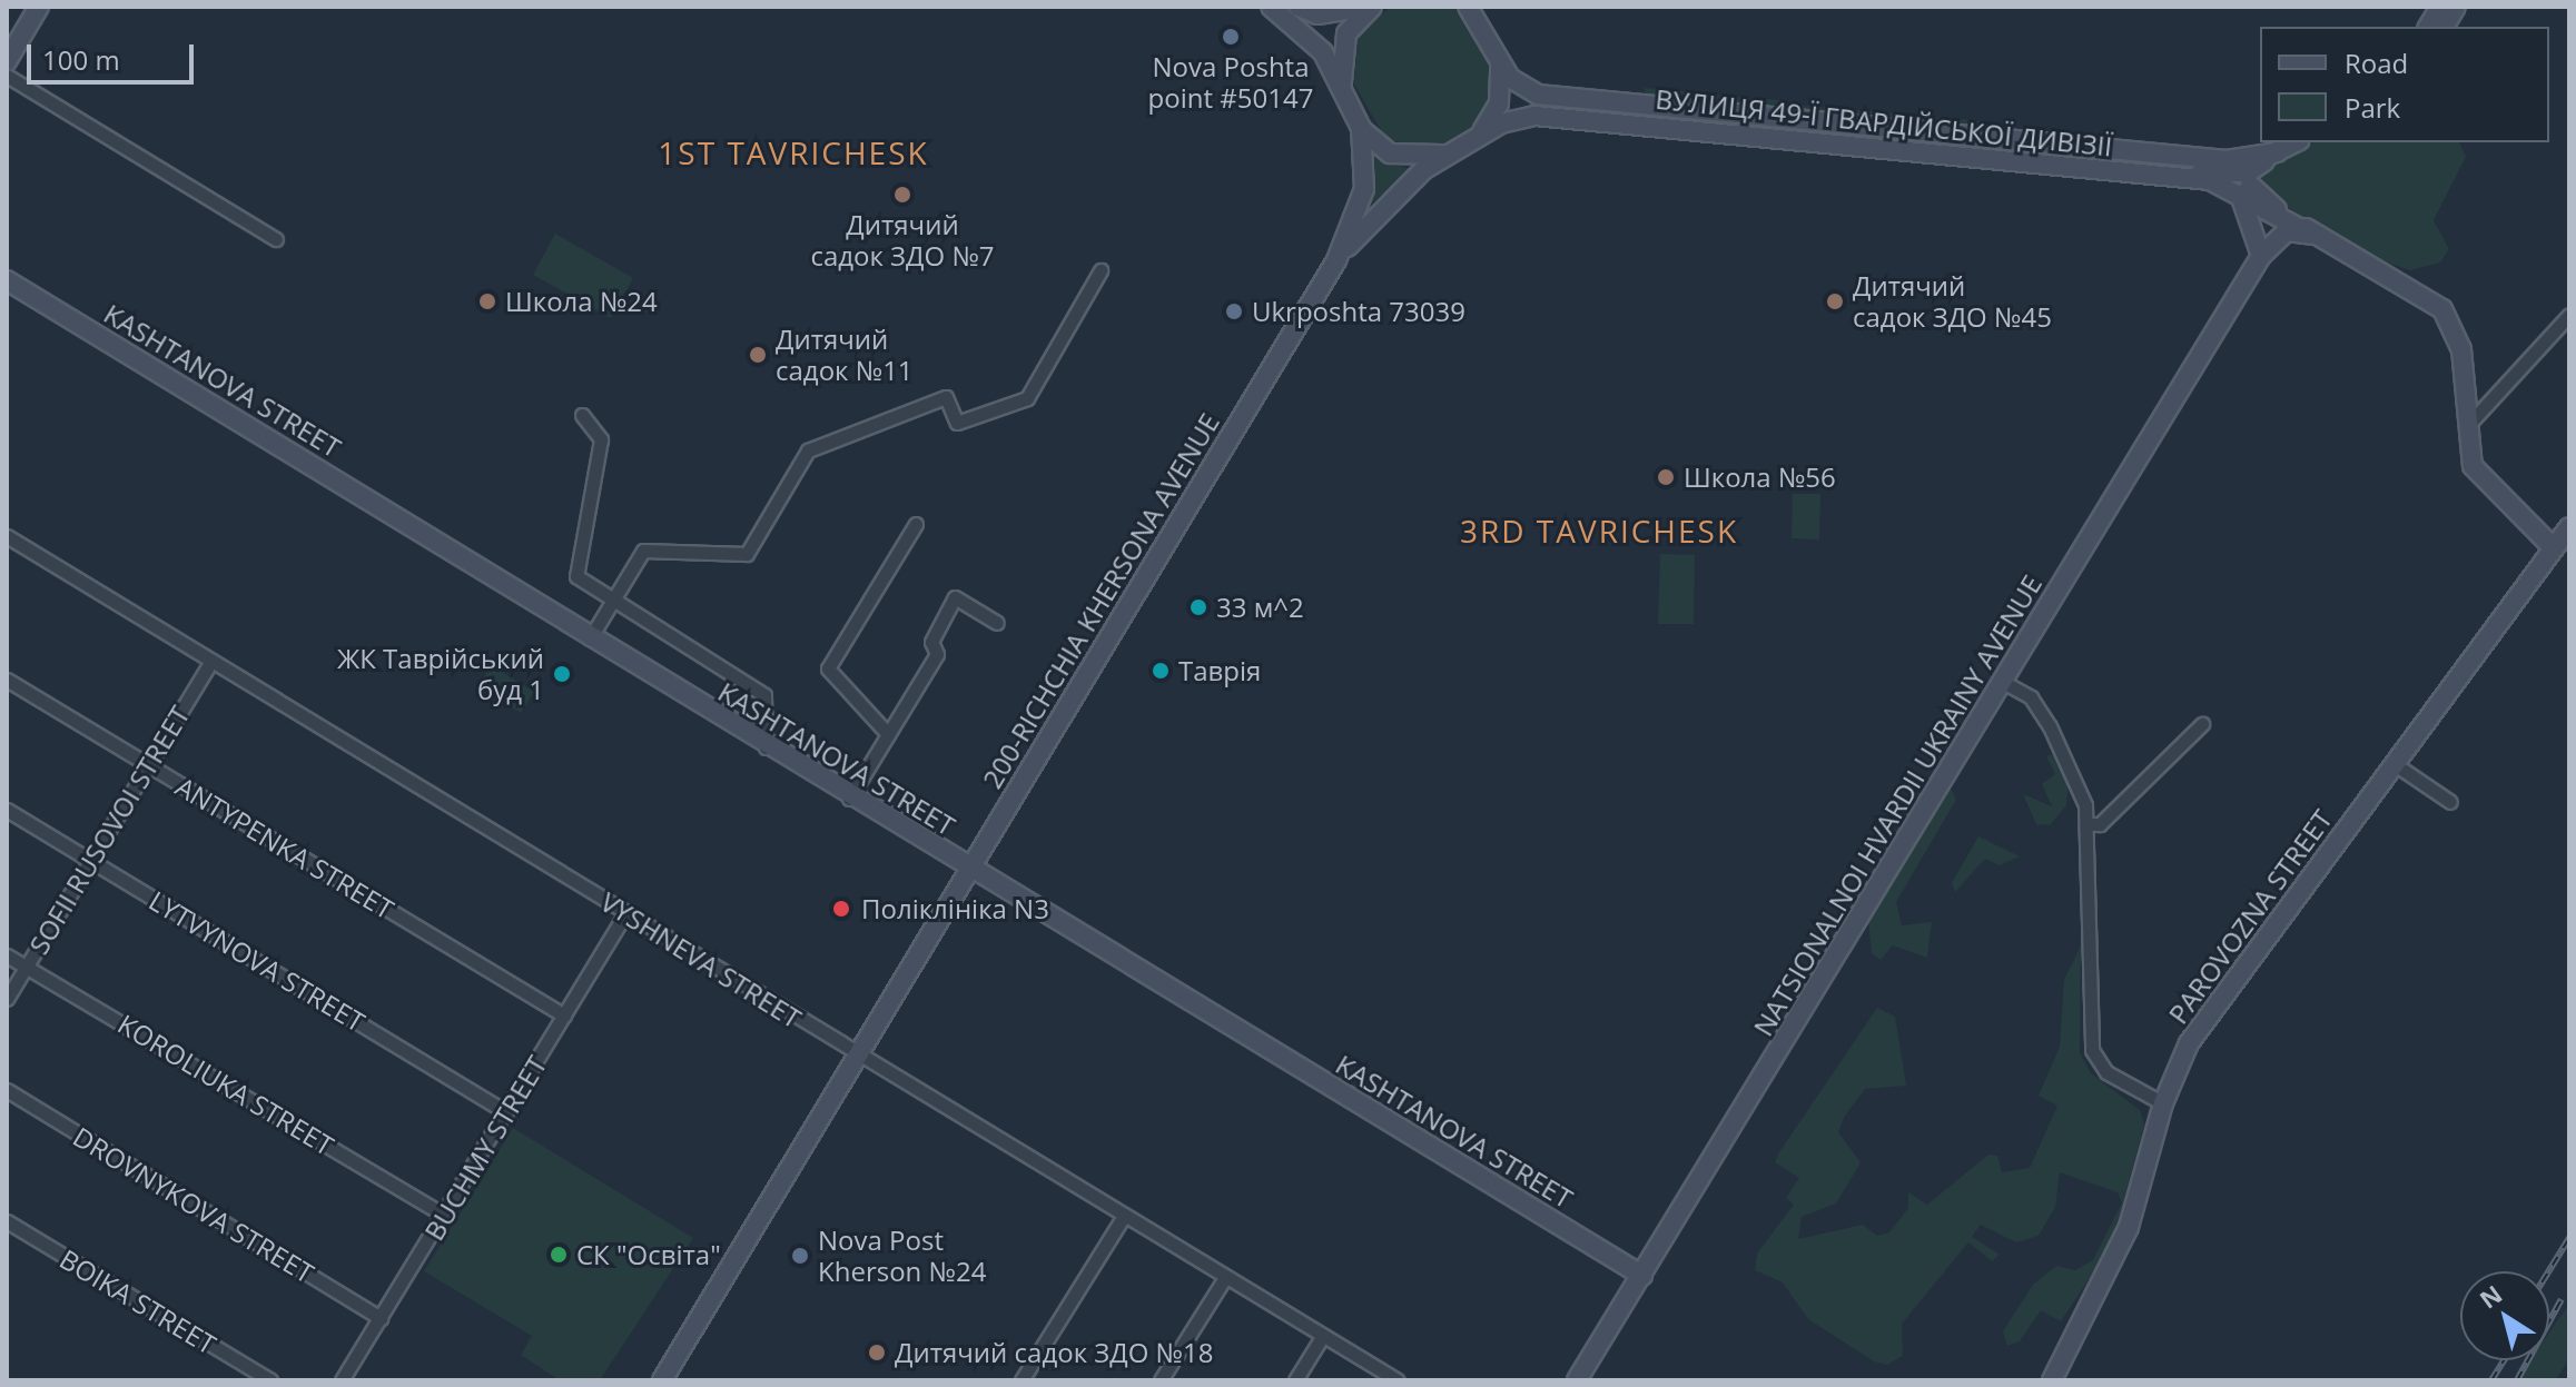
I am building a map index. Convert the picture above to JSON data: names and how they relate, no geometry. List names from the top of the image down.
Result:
{
  "streets": {
    "street": [
      "ВУЛИЦЯ 49-Ї ГВАРДІЙСЬКОЇ ДИВІЗІЇ",
      "KASHTANOVA STREET",
      "200-RICHCHIA KHERSONA AVENUE",
      "NATSIONALNOI HVARDII UKRAINY AVENUE",
      "SOFII RUSOVOI STREET",
      "ANTYPENKA STREET",
      "PAROVOZNA STREET",
      "VYSHNEVA STREET",
      "LYTVYNOVA STREET",
      "KOROLIUKA STREET",
      "BUCHMY STREET",
      "DROVNYKOVA STREET",
      "BOIKA STREET"
    ]
  },
  "crossings": [
    ["KASHTANOVA STREET", "200-RICHCHIA KHERSONA AVENUE"],
    ["KASHTANOVA STREET", "NATSIONALNOI HVARDII UKRAINY AVENUE"],
    ["200-RICHCHIA KHERSONA AVENUE", "VYSHNEVA STREET"],
    ["SOFII RUSOVOI STREET", "ANTYPENKA STREET"],
    ["SOFII RUSOVOI STREET", "VYSHNEVA STREET"],
    ["SOFII RUSOVOI STREET", "LYTVYNOVA STREET"],
    ["SOFII RUSOVOI STREET", "KOROLIUKA STREET"],
    ["ANTYPENKA STREET", "BUCHMY STREET"],
    ["VYSHNEVA STREET", "BUCHMY STREET"],
    ["LYTVYNOVA STREET", "BUCHMY STREET"],
    ["KOROLIUKA STREET", "BUCHMY STREET"],
    ["BUCHMY STREET", "DROVNYKOVA STREET"]
  ],
  "districts": ["1ST TAVRICHESK", "3RD TAVRICHESK"],
  "places": [
    "Nova Poshta point #50147",
    "Дитячий садок ЗДО №7",
    "Школа №24",
    "Дитячий садок ЗДО №45",
    "Ukrposhta 73039",
    "Дитячий садок №11",
    "Школа №56",
    "33 м^2",
    "Таврія",
    "ЖК Таврійський буд 1",
    "Поліклініка N3",
    "СК \"Освіта\"",
    "Nova Post Kherson №24",
    "Дитячий садок ЗДО №18"
  ],
  "legend": ["Road", "Park"],
  "scale_bar": "100 m",
  "north": "top left"
}
